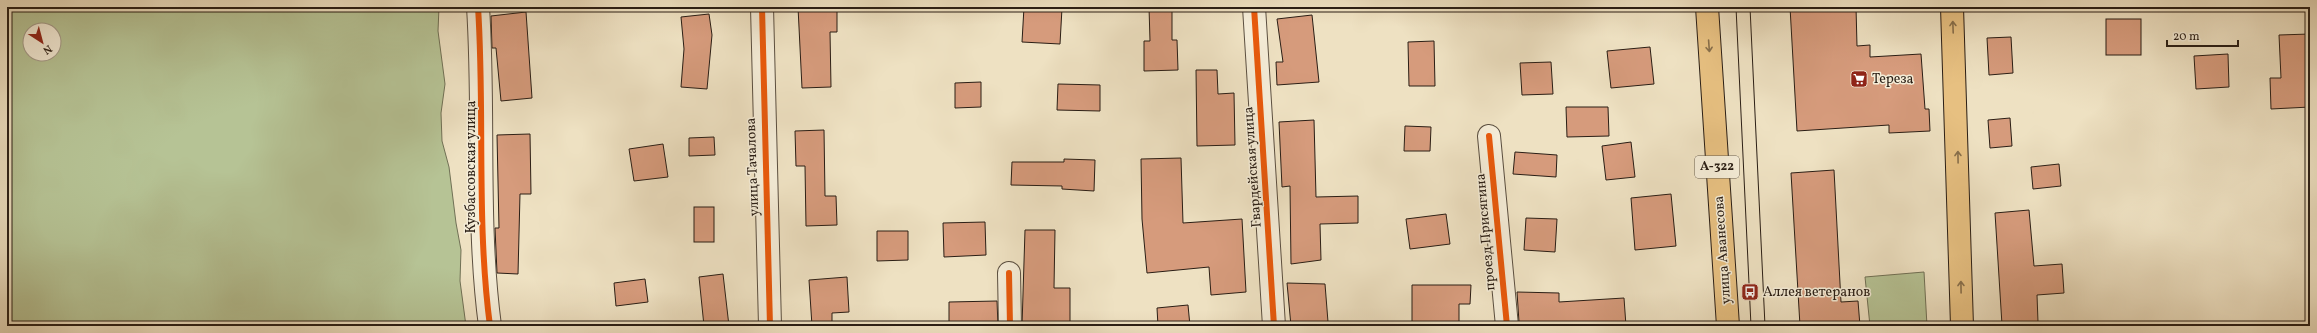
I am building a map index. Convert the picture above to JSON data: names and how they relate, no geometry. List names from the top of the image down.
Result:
{
  "streets": {
    "highway": ["А-322", "улица Аванесова"],
    "street": [
      "Кузбассовская улица",
      "улица Тачалова",
      "Гвардейская улица",
      "проезд Присягина"
    ]
  },
  "one_way": ["улица Аванесова"],
  "places": {
    "supermarket": ["Тереза"],
    "bus stop": ["Аллея ветеранов"]
  },
  "scale_bar": "20 m",
  "north": "bottom right"
}
